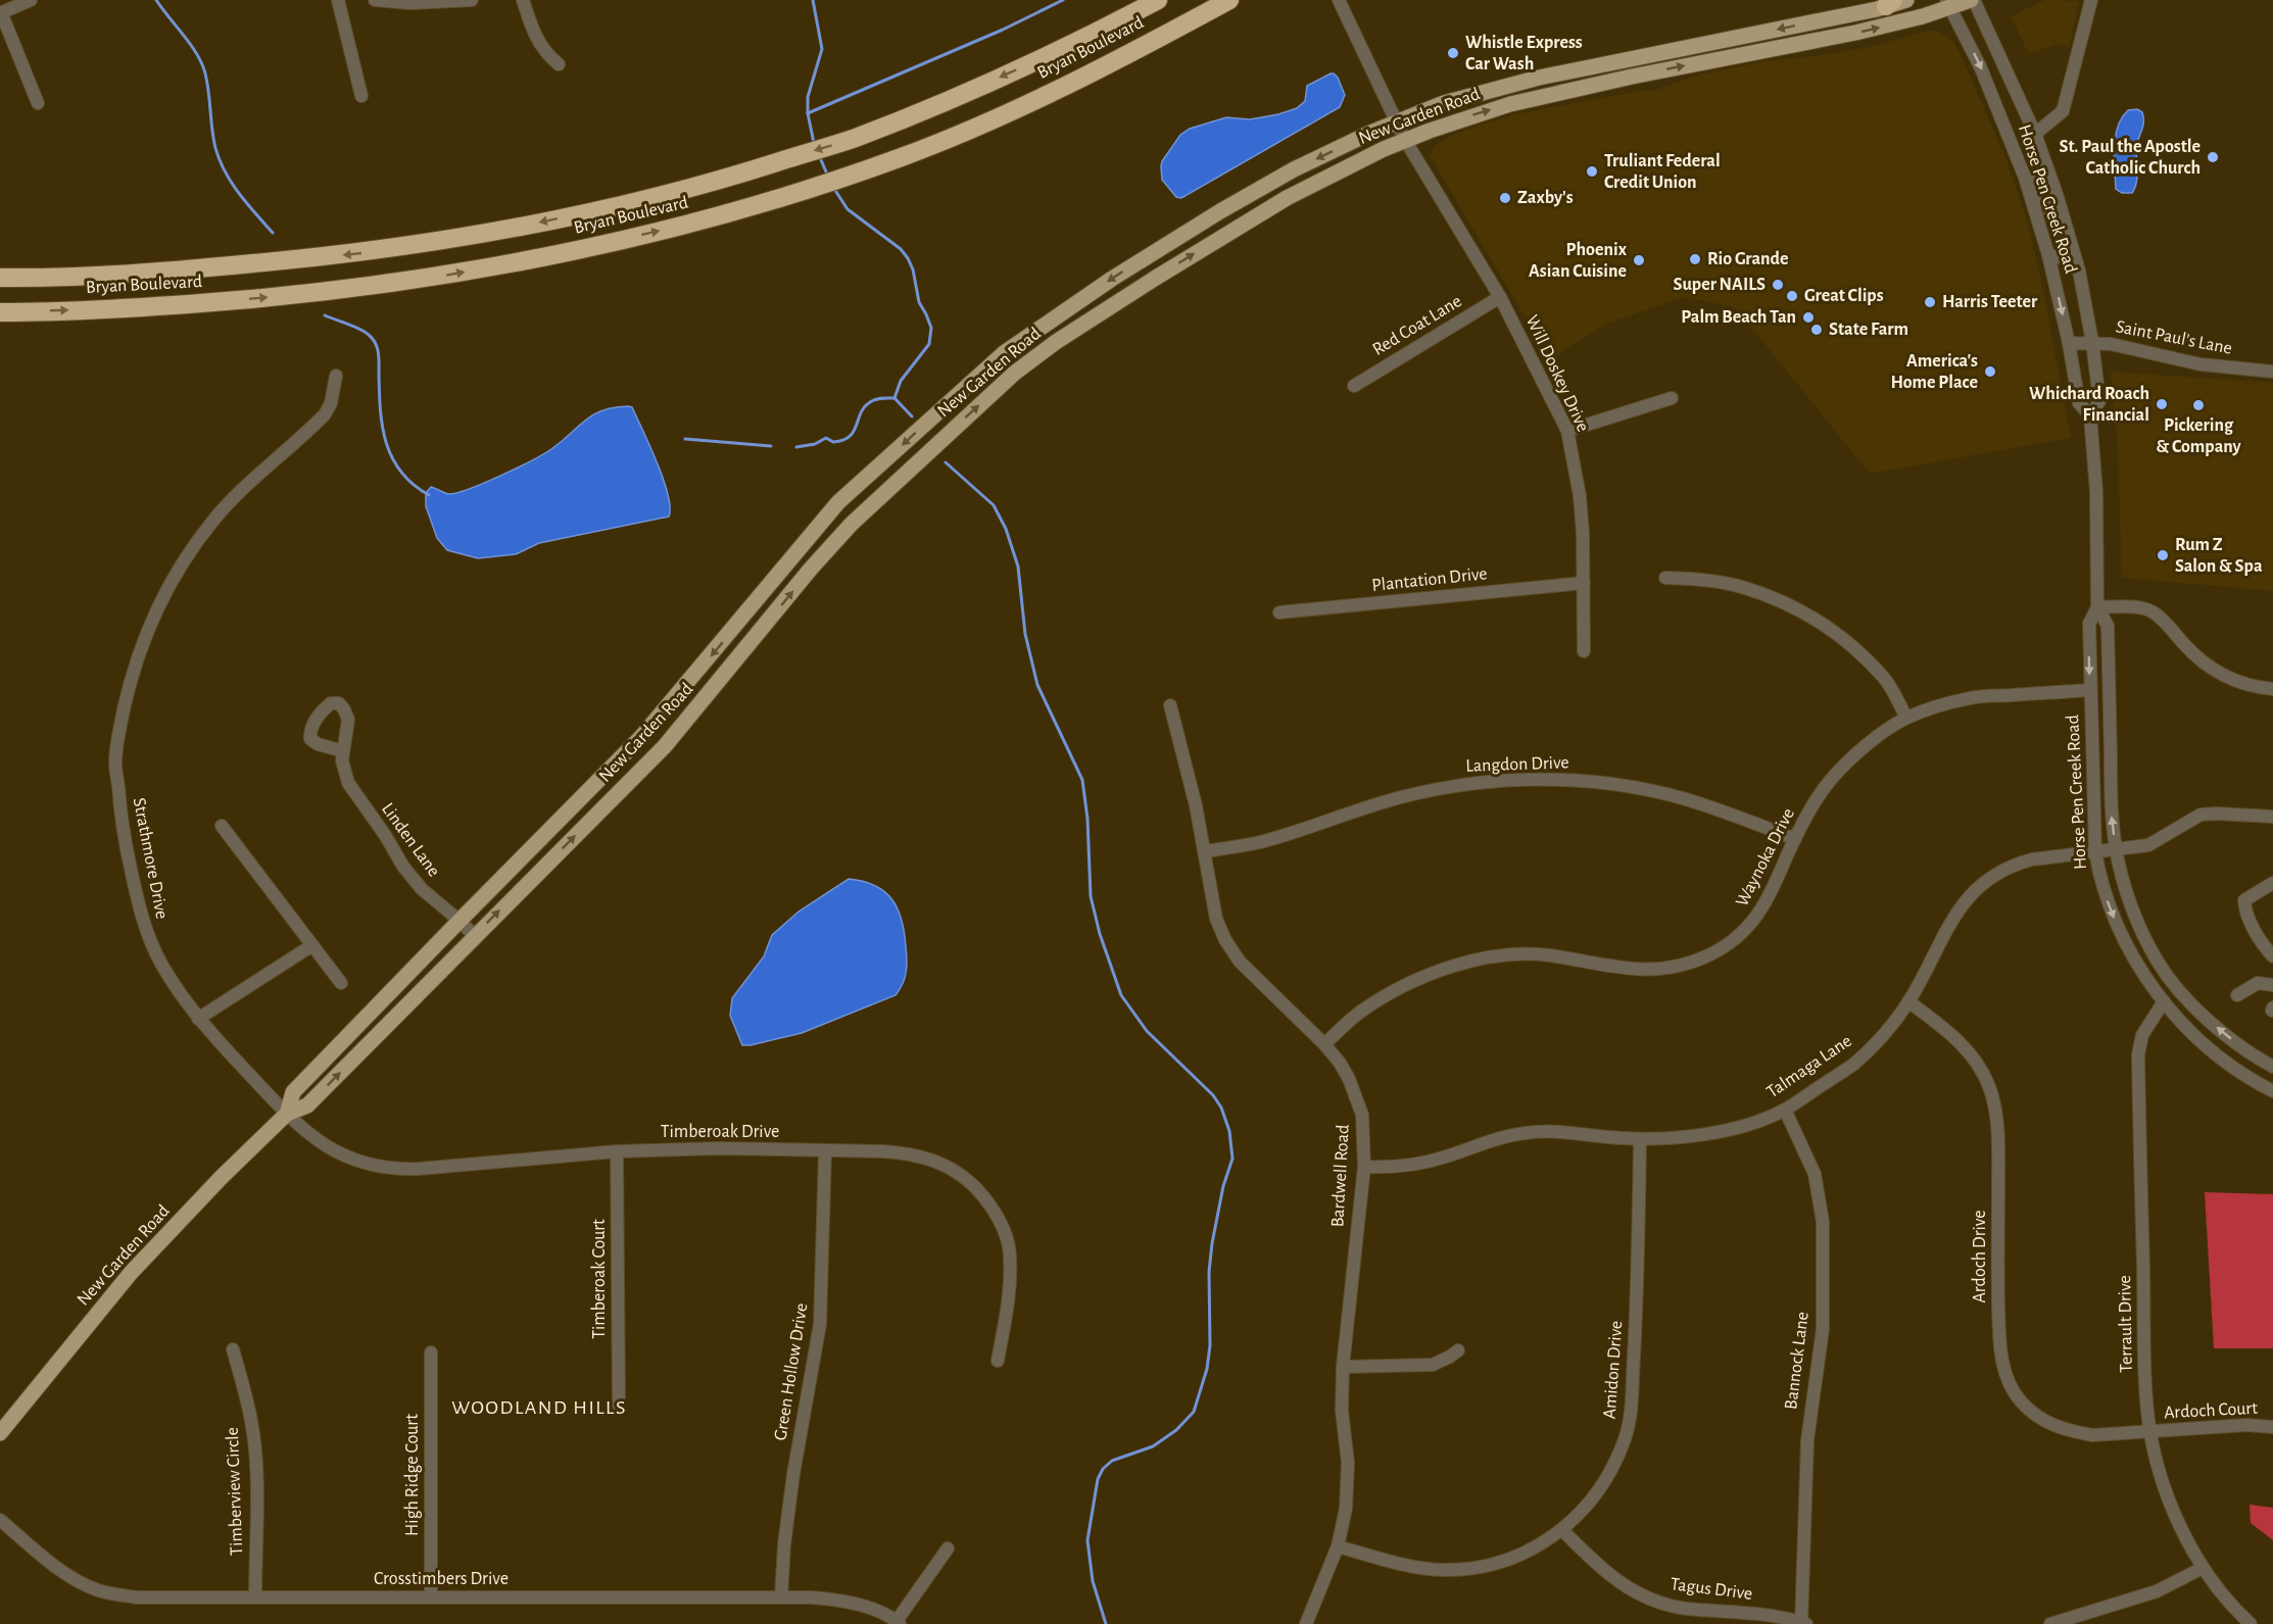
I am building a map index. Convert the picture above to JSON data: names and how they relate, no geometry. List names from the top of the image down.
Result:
{
  "streets": {
    "highway": ["Bryan Boulevard"],
    "main road": ["New Garden Road"],
    "street": [
      "Horse Pen Creek Road",
      "Red Coat Lane",
      "Saint Paul's Lane",
      "Will Doskey Drive",
      "Plantation Drive",
      "Langdon Drive",
      "Linden Lane",
      "Waynoka Drive",
      "Strathmore Drive",
      "Talmaga Lane",
      "Timberoak Drive",
      "Bardwell Road",
      "Ardoch Drive",
      "Timberoak Court",
      "Terrault Drive",
      "Bannock Lane",
      "Amidon Drive",
      "Green Hollow Drive",
      "Ardoch Court",
      "High Ridge Court",
      "Timberview Circle",
      "Crosstimbers Drive",
      "Tagus Drive"
    ]
  },
  "crossings": [
    ["New Garden Road", "Horse Pen Creek Road"],
    ["New Garden Road", "Will Doskey Drive"],
    ["New Garden Road", "Linden Lane"],
    ["New Garden Road", "Strathmore Drive"],
    ["New Garden Road", "Timberoak Drive"],
    ["Horse Pen Creek Road", "Saint Paul's Lane"],
    ["Horse Pen Creek Road", "Waynoka Drive"],
    ["Horse Pen Creek Road", "Talmaga Lane"],
    ["Horse Pen Creek Road", "Terrault Drive"],
    ["Red Coat Lane", "Will Doskey Drive"],
    ["Will Doskey Drive", "Plantation Drive"],
    ["Langdon Drive", "Waynoka Drive"],
    ["Langdon Drive", "Bardwell Road"],
    ["Waynoka Drive", "Bardwell Road"],
    ["Strathmore Drive", "Timberoak Drive"],
    ["Talmaga Lane", "Bardwell Road"],
    ["Talmaga Lane", "Ardoch Drive"],
    ["Talmaga Lane", "Bannock Lane"],
    ["Talmaga Lane", "Amidon Drive"],
    ["Timberoak Drive", "Timberoak Court"],
    ["Timberoak Drive", "Green Hollow Drive"],
    ["Bardwell Road", "Amidon Drive"],
    ["Ardoch Drive", "Terrault Drive"],
    ["Ardoch Drive", "Ardoch Court"],
    ["Terrault Drive", "Ardoch Court"],
    ["Bannock Lane", "Tagus Drive"],
    ["Amidon Drive", "Tagus Drive"],
    ["Green Hollow Drive", "Crosstimbers Drive"],
    ["High Ridge Court", "Crosstimbers Drive"],
    ["Timberview Circle", "Crosstimbers Drive"]
  ],
  "districts": ["WOODLAND HILLS"],
  "places": [
    "Whistle Express Car Wash",
    "St. Paul the Apostle Catholic Church",
    "Truliant Federal Credit Union",
    "Zaxby's",
    "Rio Grande",
    "Phoenix Asian Cuisine",
    "Super NAILS",
    "Great Clips",
    "Harris Teeter",
    "Palm Beach Tan",
    "State Farm",
    "America's Home Place",
    "Whichard Roach Financial",
    "Pickering & Company",
    "Rum Z Salon & Spa"
  ]
}
